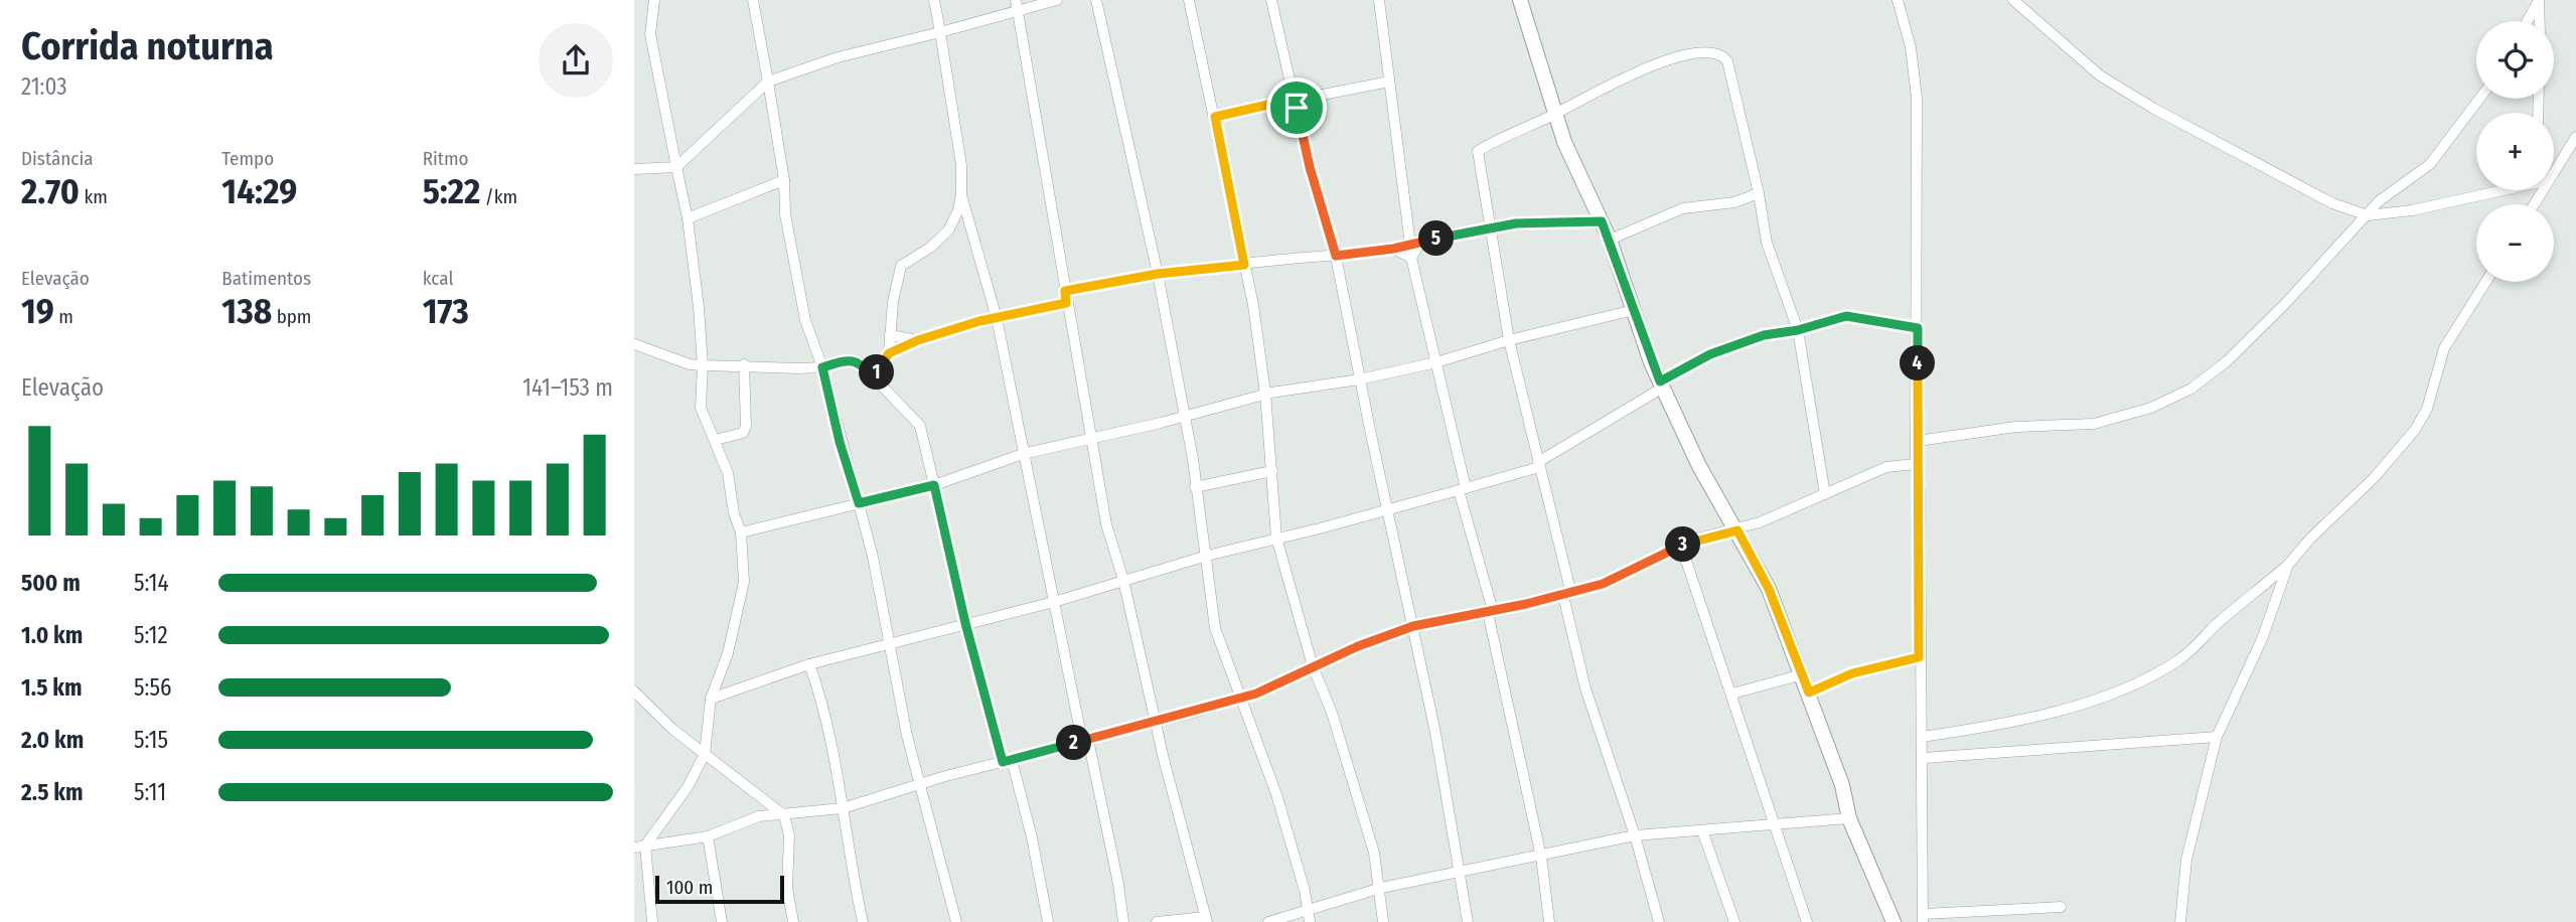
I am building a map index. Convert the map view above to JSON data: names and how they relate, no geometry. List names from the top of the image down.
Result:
{
  "scale_bar": "100 m",
  "page": {
    "heading": ["Corrida noturna", "21:03"],
    "map_buttons": ["+", "−"],
    "stats": [
      ["Distância", "2.70 km"],
      ["Tempo", "14:29"],
      ["Ritmo", "5:22 /km"],
      ["Elevação", "19 m"],
      ["Batimentos", "138 bpm"],
      ["kcal", "173"]
    ],
    "pins": [
      "5",
      "4",
      "1",
      "3",
      "2"
    ],
    "chart": ["Elevação", "141–153 m"],
    "list": [
      {
        "name": "500 m",
        "note": "5:14"
      },
      {
        "name": "1.0 km",
        "note": "5:12"
      },
      {
        "name": "1.5 km",
        "note": "5:56"
      },
      {
        "name": "2.0 km",
        "note": "5:15"
      },
      {
        "name": "2.5 km",
        "note": "5:11"
      }
    ],
    "scale": "100 m"
  }
}
